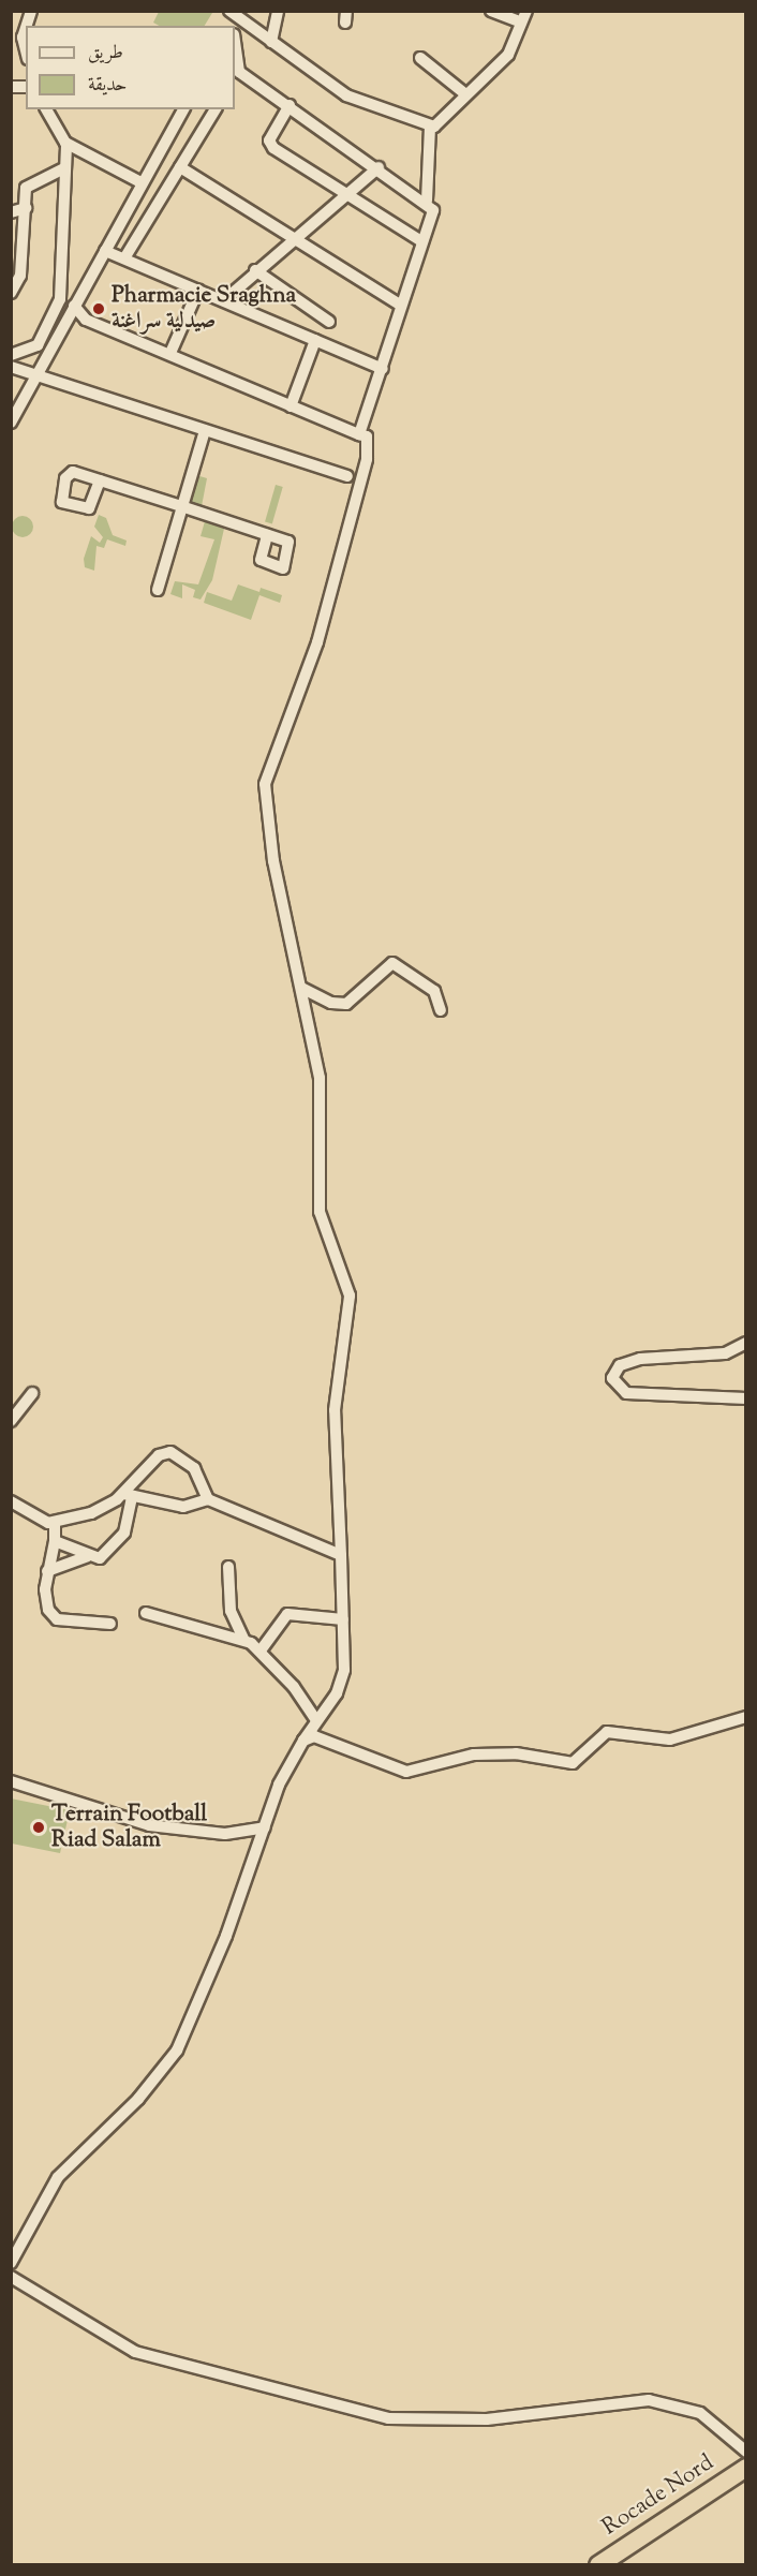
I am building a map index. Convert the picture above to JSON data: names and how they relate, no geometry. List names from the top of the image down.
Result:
{
  "streets": {
    "highway": ["Rocade Nord"]
  },
  "places": ["Pharmacie Sraghna صيدلية سراغنة", "Terrain Football Riad Salam"],
  "legend": ["طريق", "حديقة"]
}
